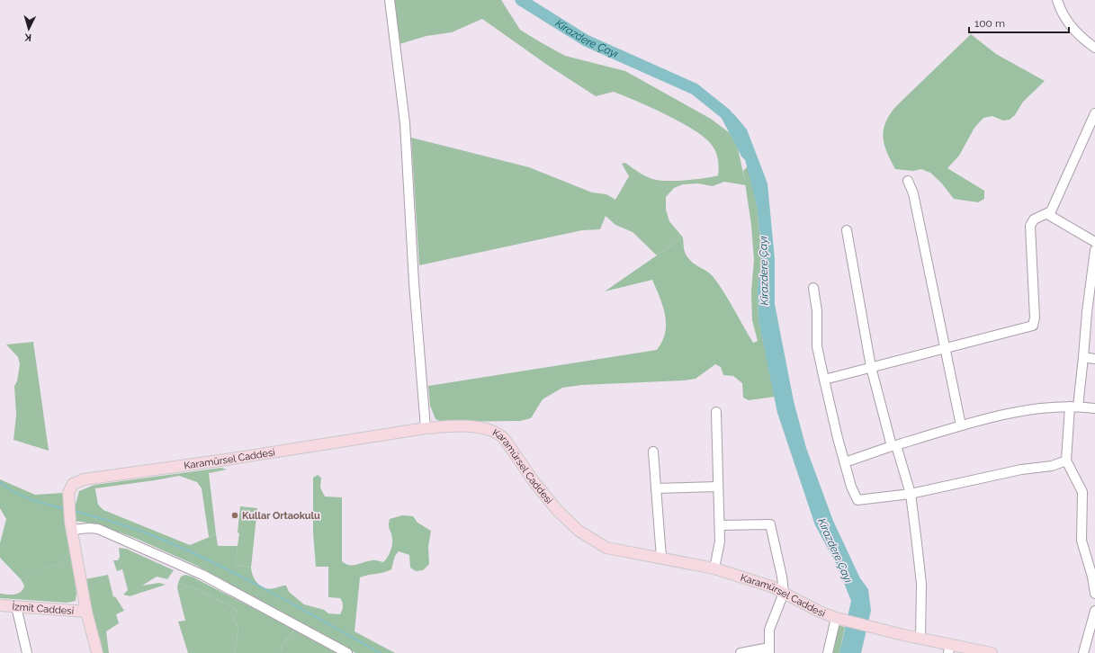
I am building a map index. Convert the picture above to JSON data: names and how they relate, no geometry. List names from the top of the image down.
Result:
{
  "streets": {
    "main road": ["Karamürsel Caddesi", "İzmit Caddesi"]
  },
  "crossings": [
    ["Karamürsel Caddesi", "İzmit Caddesi"]
  ],
  "water": ["Kirazdere Çayı"],
  "places": ["Kullar Ortaokulu"],
  "scale_bar": "100 m",
  "north": "bottom"
}
